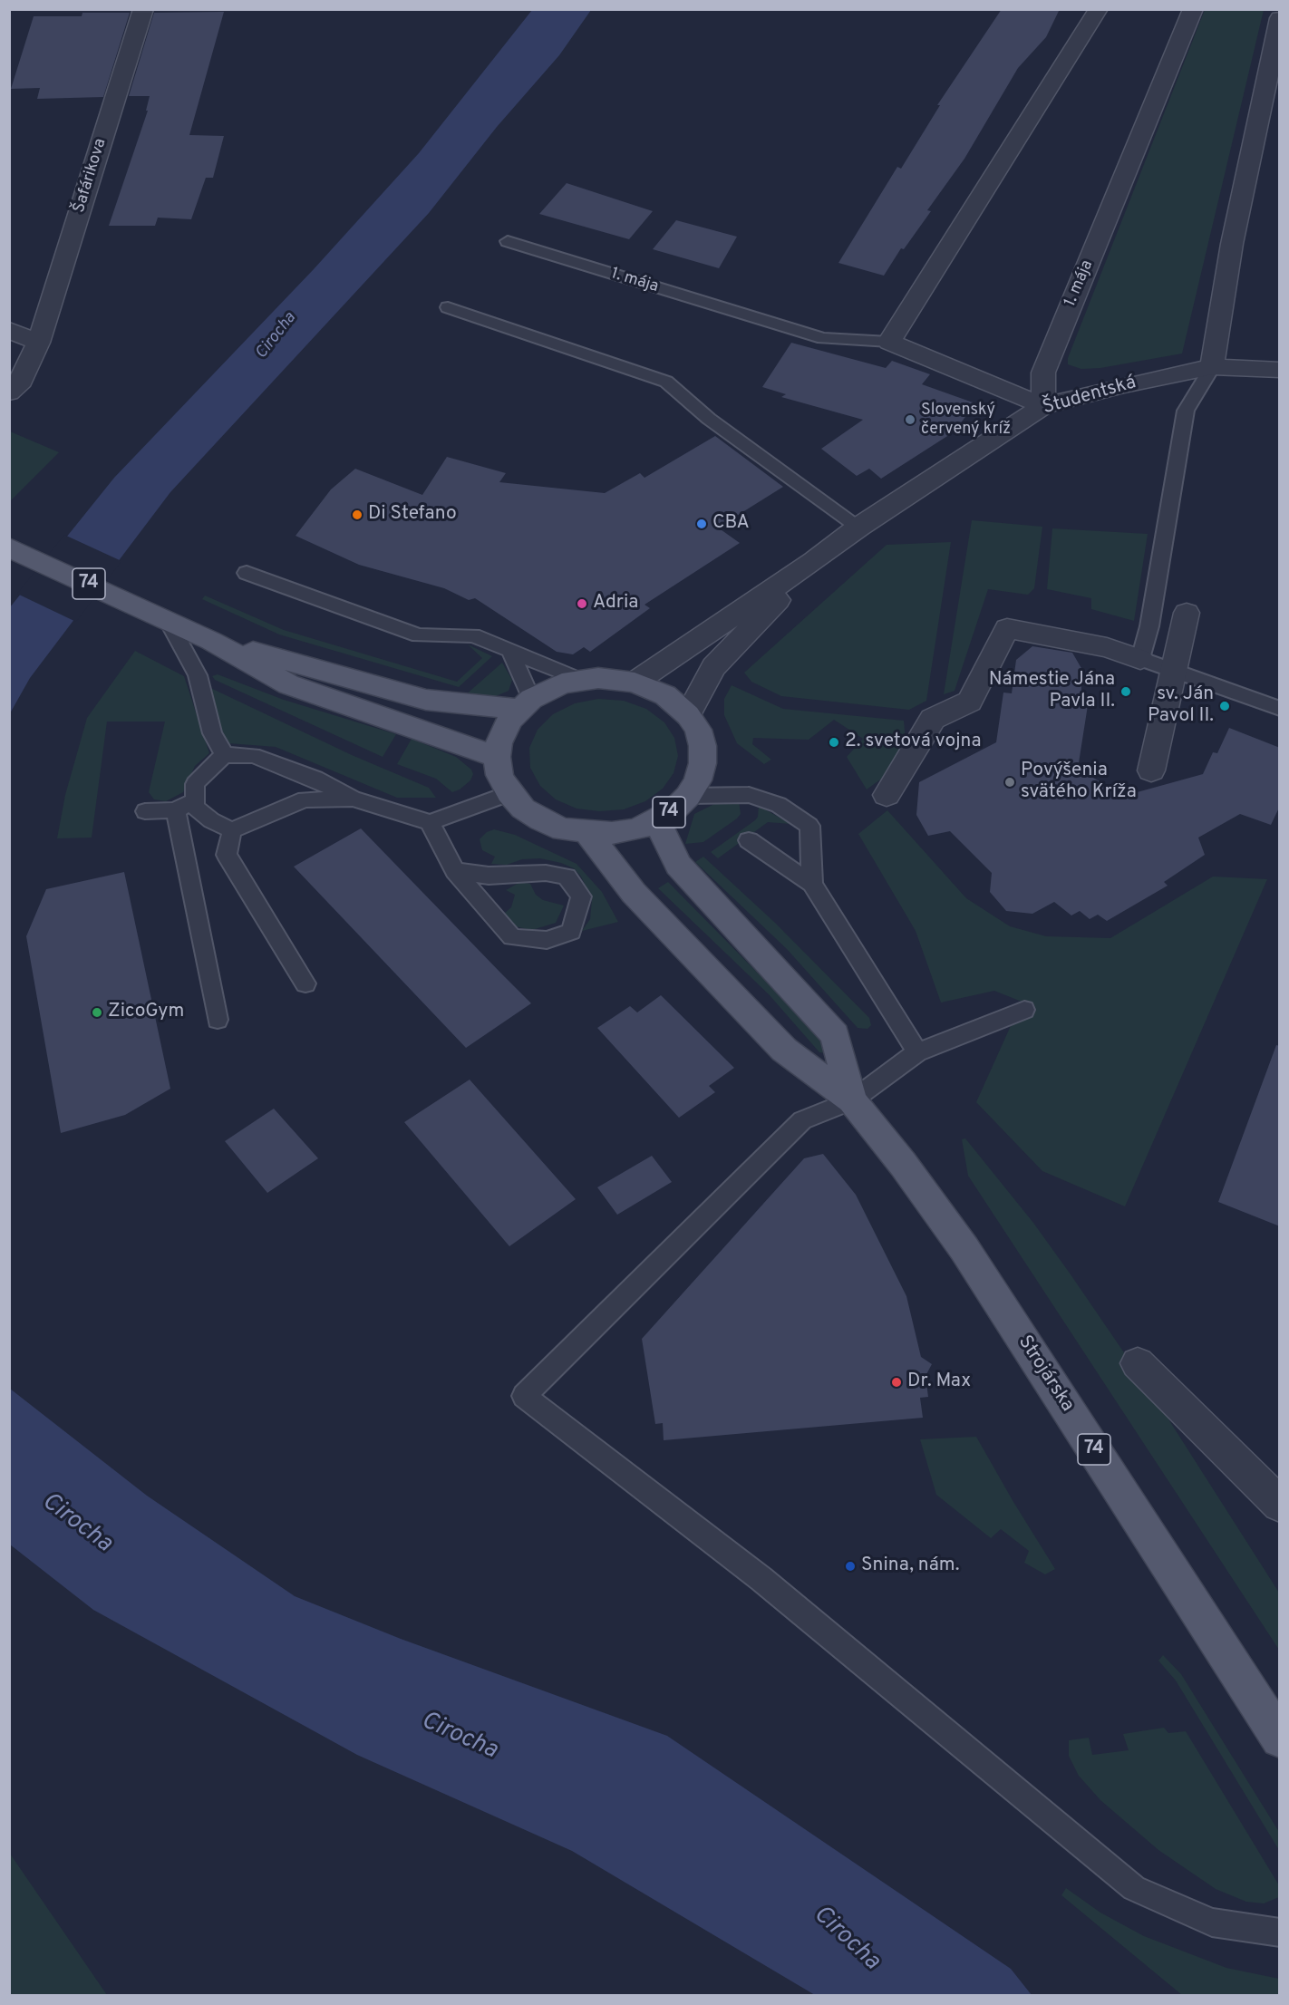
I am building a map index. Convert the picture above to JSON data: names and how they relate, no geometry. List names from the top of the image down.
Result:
{
  "streets": {
    "main road": ["74", "Strojárska"],
    "street": ["Šafárikova", "1. mája", "Študentská"]
  },
  "crossings": [
    ["1. mája", "Študentská"],
    ["74", "Strojárska"]
  ],
  "water": ["Cirocha"],
  "places": [
    "Slovenský červený kríž",
    "Di Stefano",
    "CBA",
    "Adria",
    "Námestie Jána Pavla II.",
    "sv. Ján Pavol II.",
    "2. svetová vojna",
    "Povýšenia svätého Kríža",
    "ZicoGym",
    "Dr. Max",
    "Snina, nám."
  ]
}
